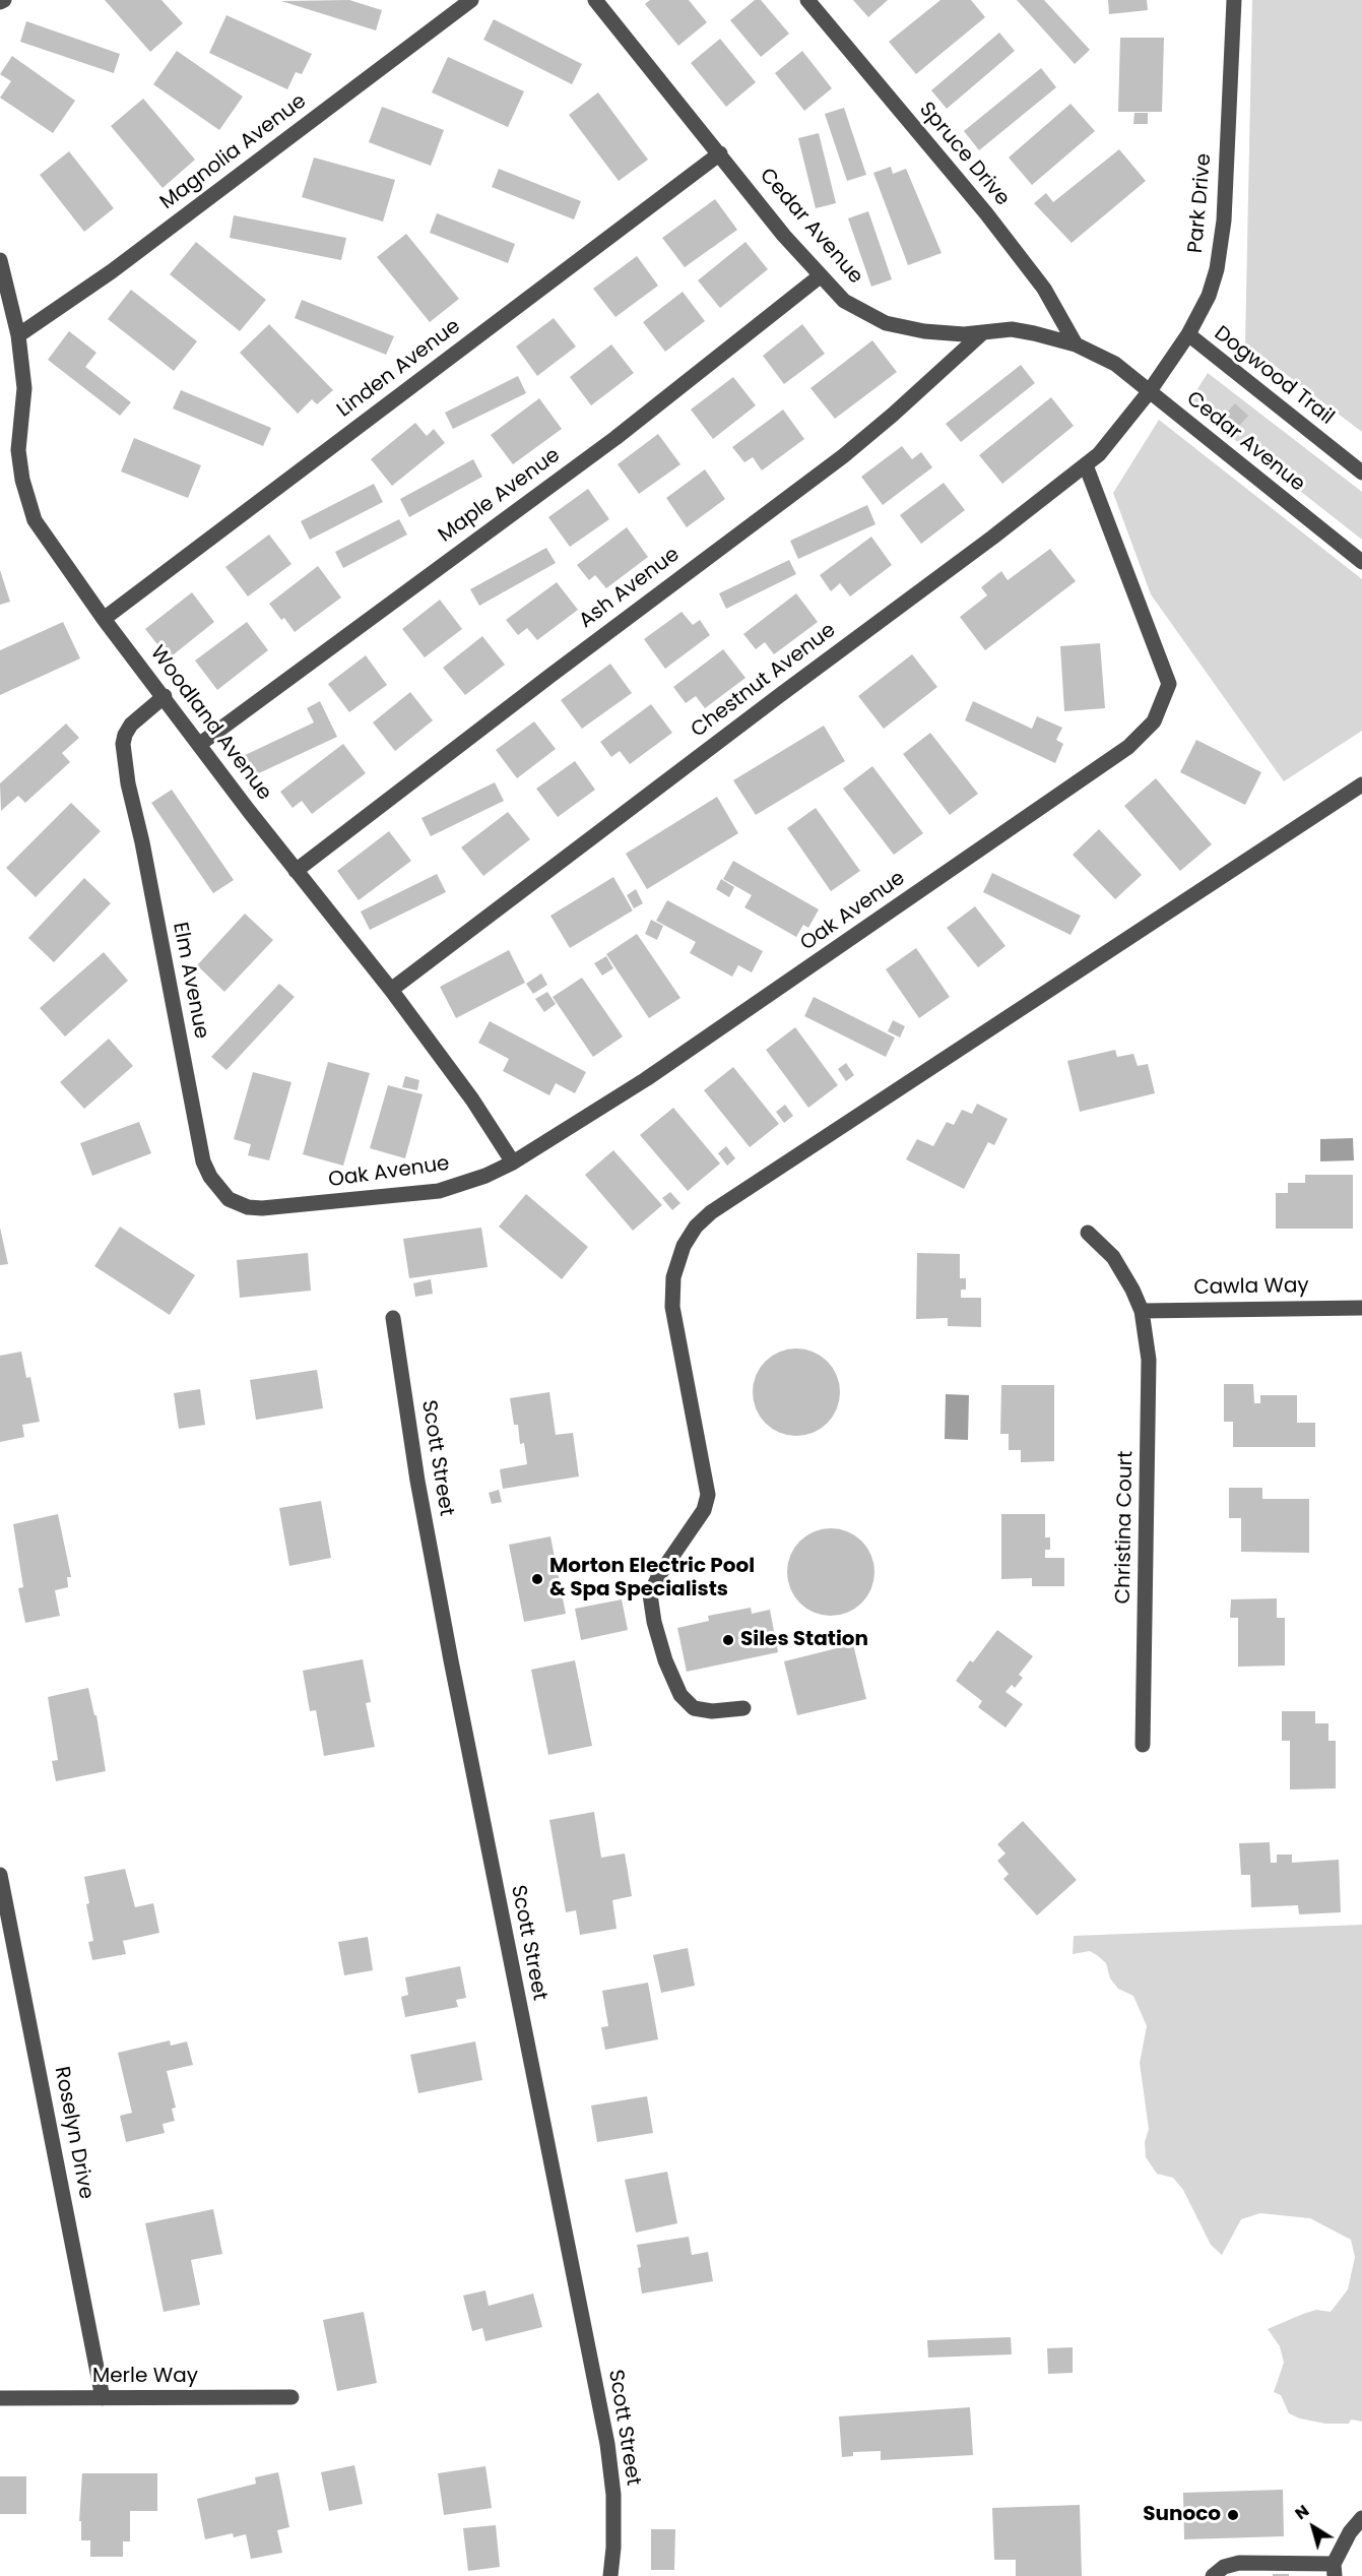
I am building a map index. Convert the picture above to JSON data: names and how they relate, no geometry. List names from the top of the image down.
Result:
{
  "streets": {
    "street": [
      "Magnolia Avenue",
      "Spruce Drive",
      "Park Drive",
      "Cedar Avenue",
      "Linden Avenue",
      "Dogwood Trail",
      "Maple Avenue",
      "Ash Avenue",
      "Chestnut Avenue",
      "Woodland Avenue",
      "Oak Avenue",
      "Elm Avenue",
      "Cawla Way",
      "Scott Street",
      "Christina Court",
      "Roselyn Drive",
      "Merle Way"
    ]
  },
  "crossings": [
    ["Magnolia Avenue", "Woodland Avenue"],
    ["Spruce Drive", "Cedar Avenue"],
    ["Park Drive", "Cedar Avenue"],
    ["Park Drive", "Dogwood Trail"],
    ["Park Drive", "Chestnut Avenue"],
    ["Cedar Avenue", "Linden Avenue"],
    ["Cedar Avenue", "Maple Avenue"],
    ["Cedar Avenue", "Ash Avenue"],
    ["Cedar Avenue", "Chestnut Avenue"],
    ["Linden Avenue", "Woodland Avenue"],
    ["Maple Avenue", "Woodland Avenue"],
    ["Ash Avenue", "Woodland Avenue"],
    ["Chestnut Avenue", "Woodland Avenue"],
    ["Chestnut Avenue", "Oak Avenue"],
    ["Woodland Avenue", "Oak Avenue"],
    ["Woodland Avenue", "Elm Avenue"],
    ["Oak Avenue", "Elm Avenue"],
    ["Cawla Way", "Christina Court"],
    ["Roselyn Drive", "Merle Way"]
  ],
  "places": ["Morton Electric Pool & Spa Specialists", "Siles Station", "Sunoco"],
  "north": "top left"
}
